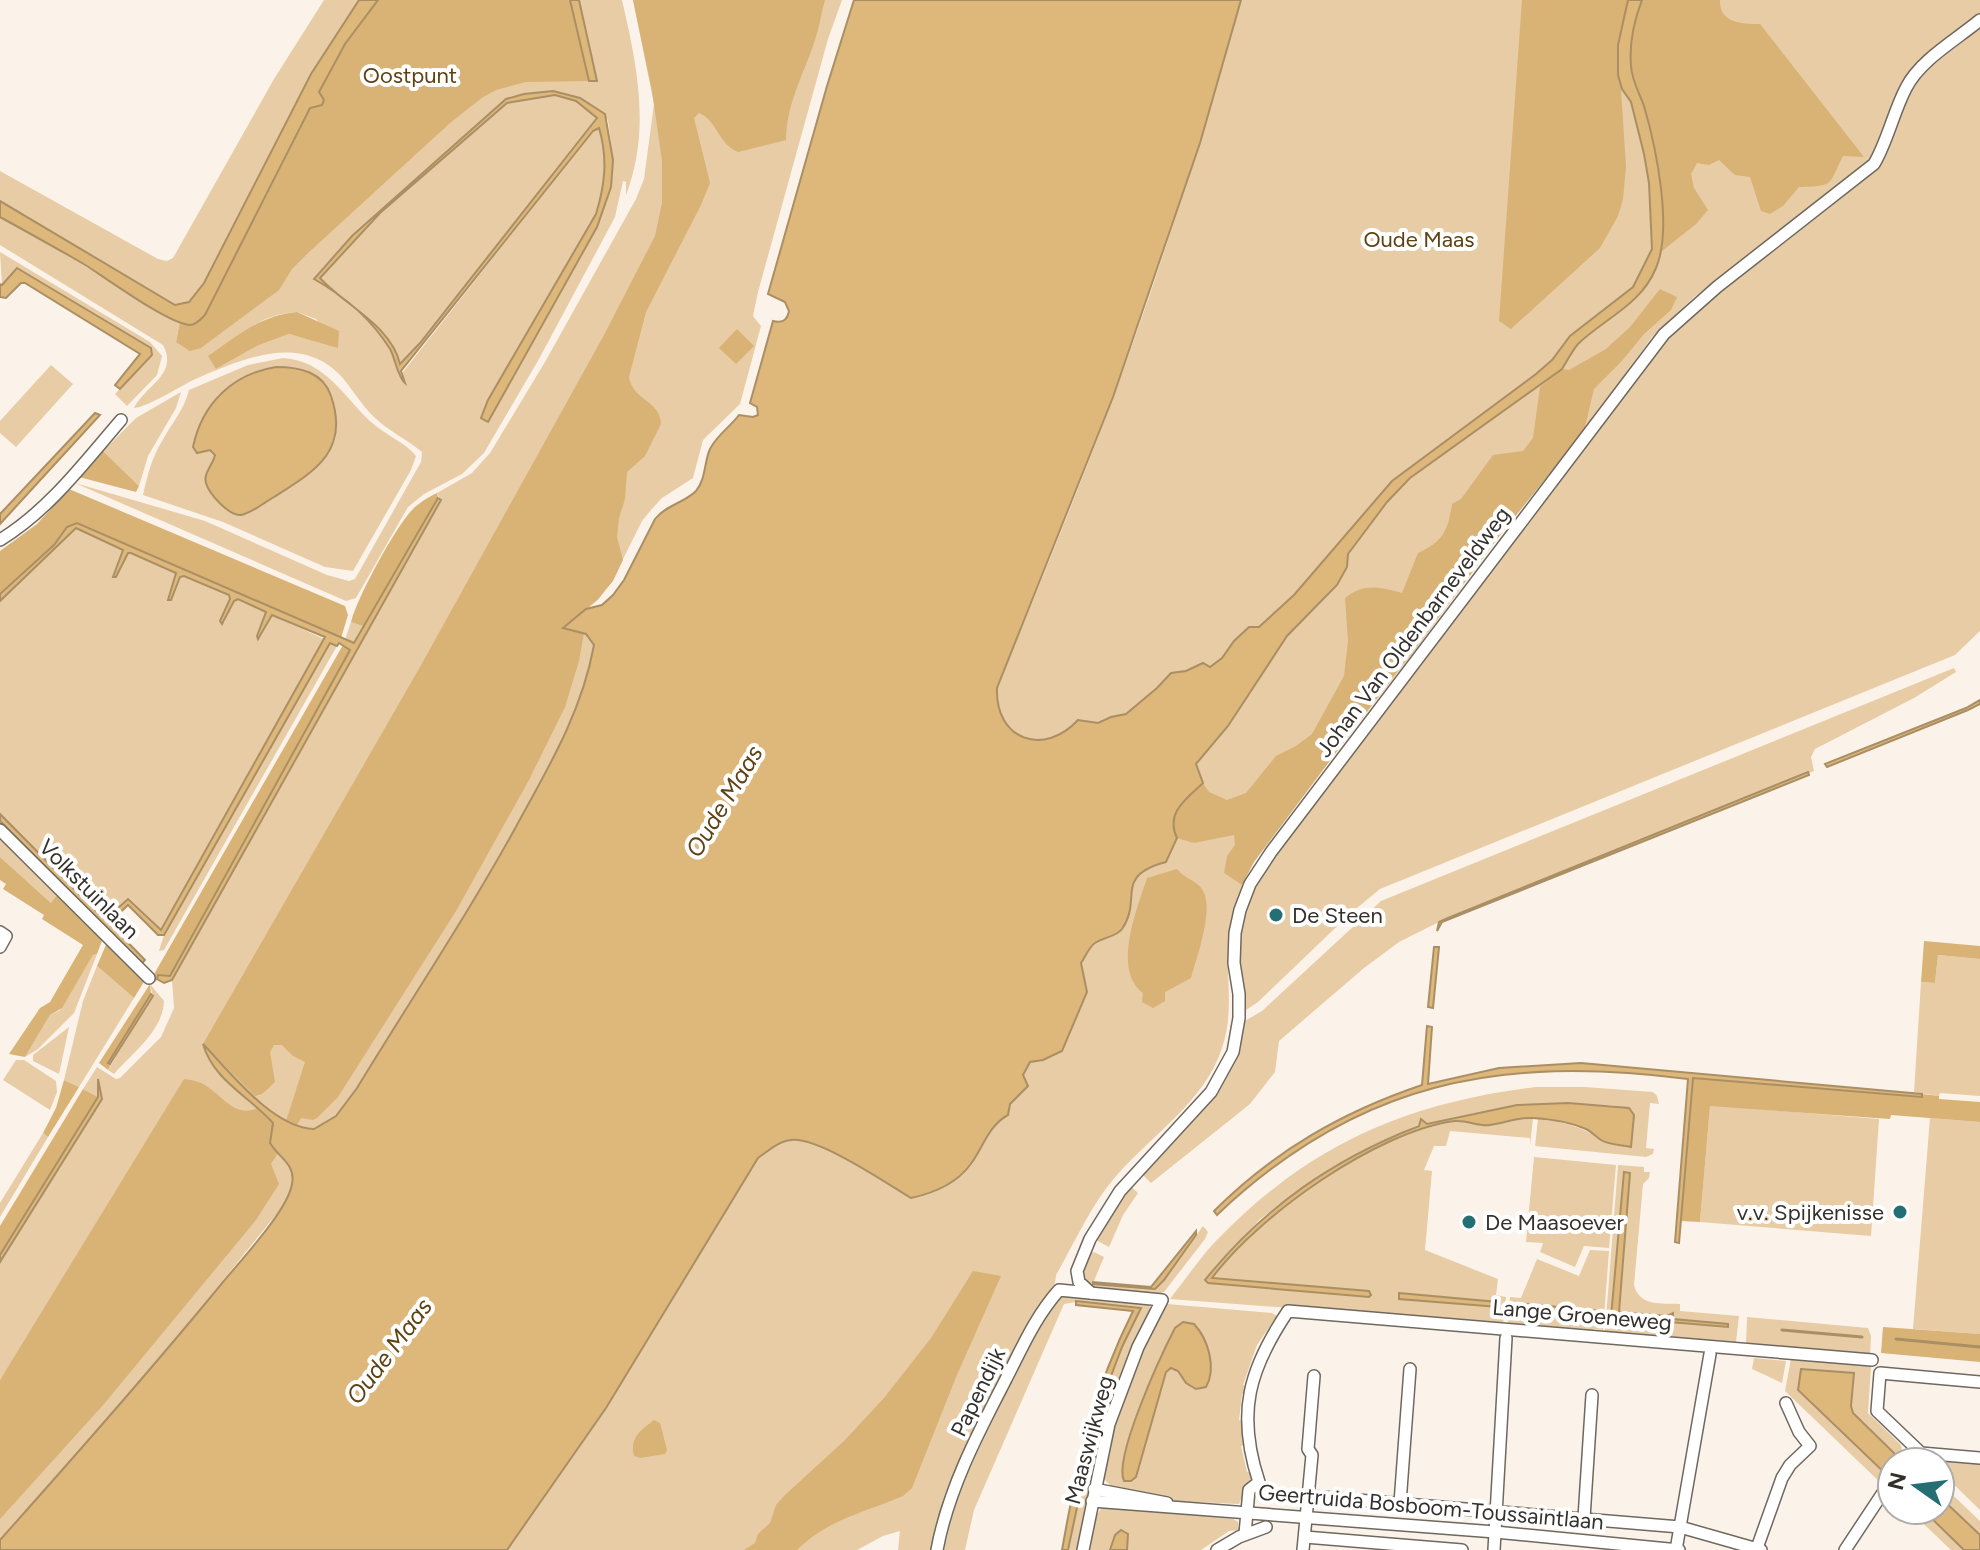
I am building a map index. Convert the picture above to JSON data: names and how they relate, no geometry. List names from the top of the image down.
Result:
{
  "streets": {
    "street": [
      "Johan Van Oldenbarneveldweg",
      "Volkstuinlaan",
      "Lange Groeneweg",
      "Papendijk",
      "Maaswijkweg",
      "Geertruida Bosboom-Toussaintlaan"
    ]
  },
  "crossings": [
    ["Johan Van Oldenbarneveldweg", "Papendijk"],
    ["Johan Van Oldenbarneveldweg", "Maaswijkweg"],
    ["Lange Groeneweg", "Geertruida Bosboom-Toussaintlaan"],
    ["Papendijk", "Maaswijkweg"],
    ["Maaswijkweg", "Geertruida Bosboom-Toussaintlaan"]
  ],
  "water": ["Oude Maas"],
  "parks": ["Oostpunt", "Oude Maas"],
  "places": ["De Steen", "v.v. Spijkenisse", "De Maasoever"],
  "north": "left"
}
